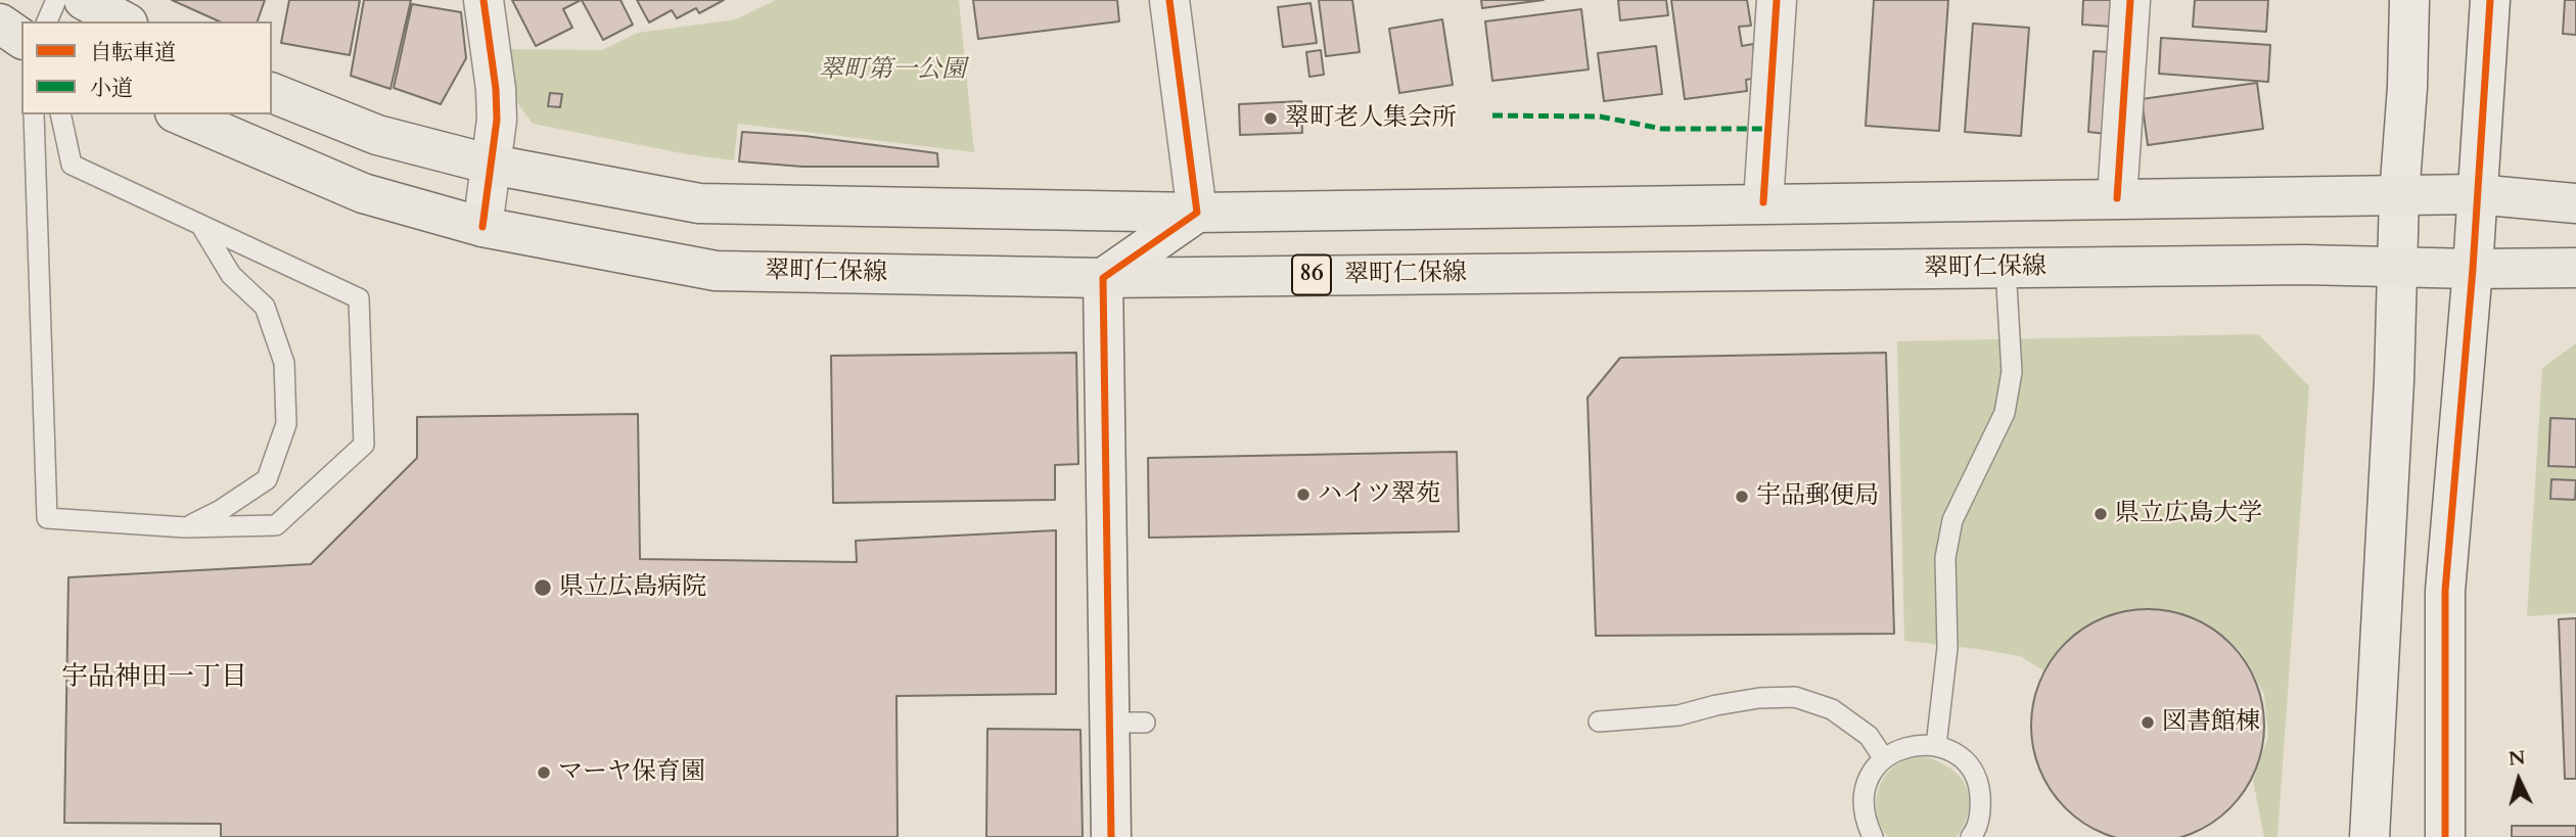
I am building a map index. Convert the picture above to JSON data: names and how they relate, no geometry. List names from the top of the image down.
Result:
{
  "streets": {
    "main road": ["翠町仁保線", "86"]
  },
  "districts": ["宇品神田一丁目"],
  "parks": ["翠町第一公園"],
  "places": [
    "翠町老人集会所",
    "ハイツ翠苑",
    "宇品郵便局",
    "県立広島大学",
    "県立広島病院",
    "図書館棟",
    "マーヤ保育園"
  ],
  "legend": ["自転車道", "小道"],
  "north": "top"
}
